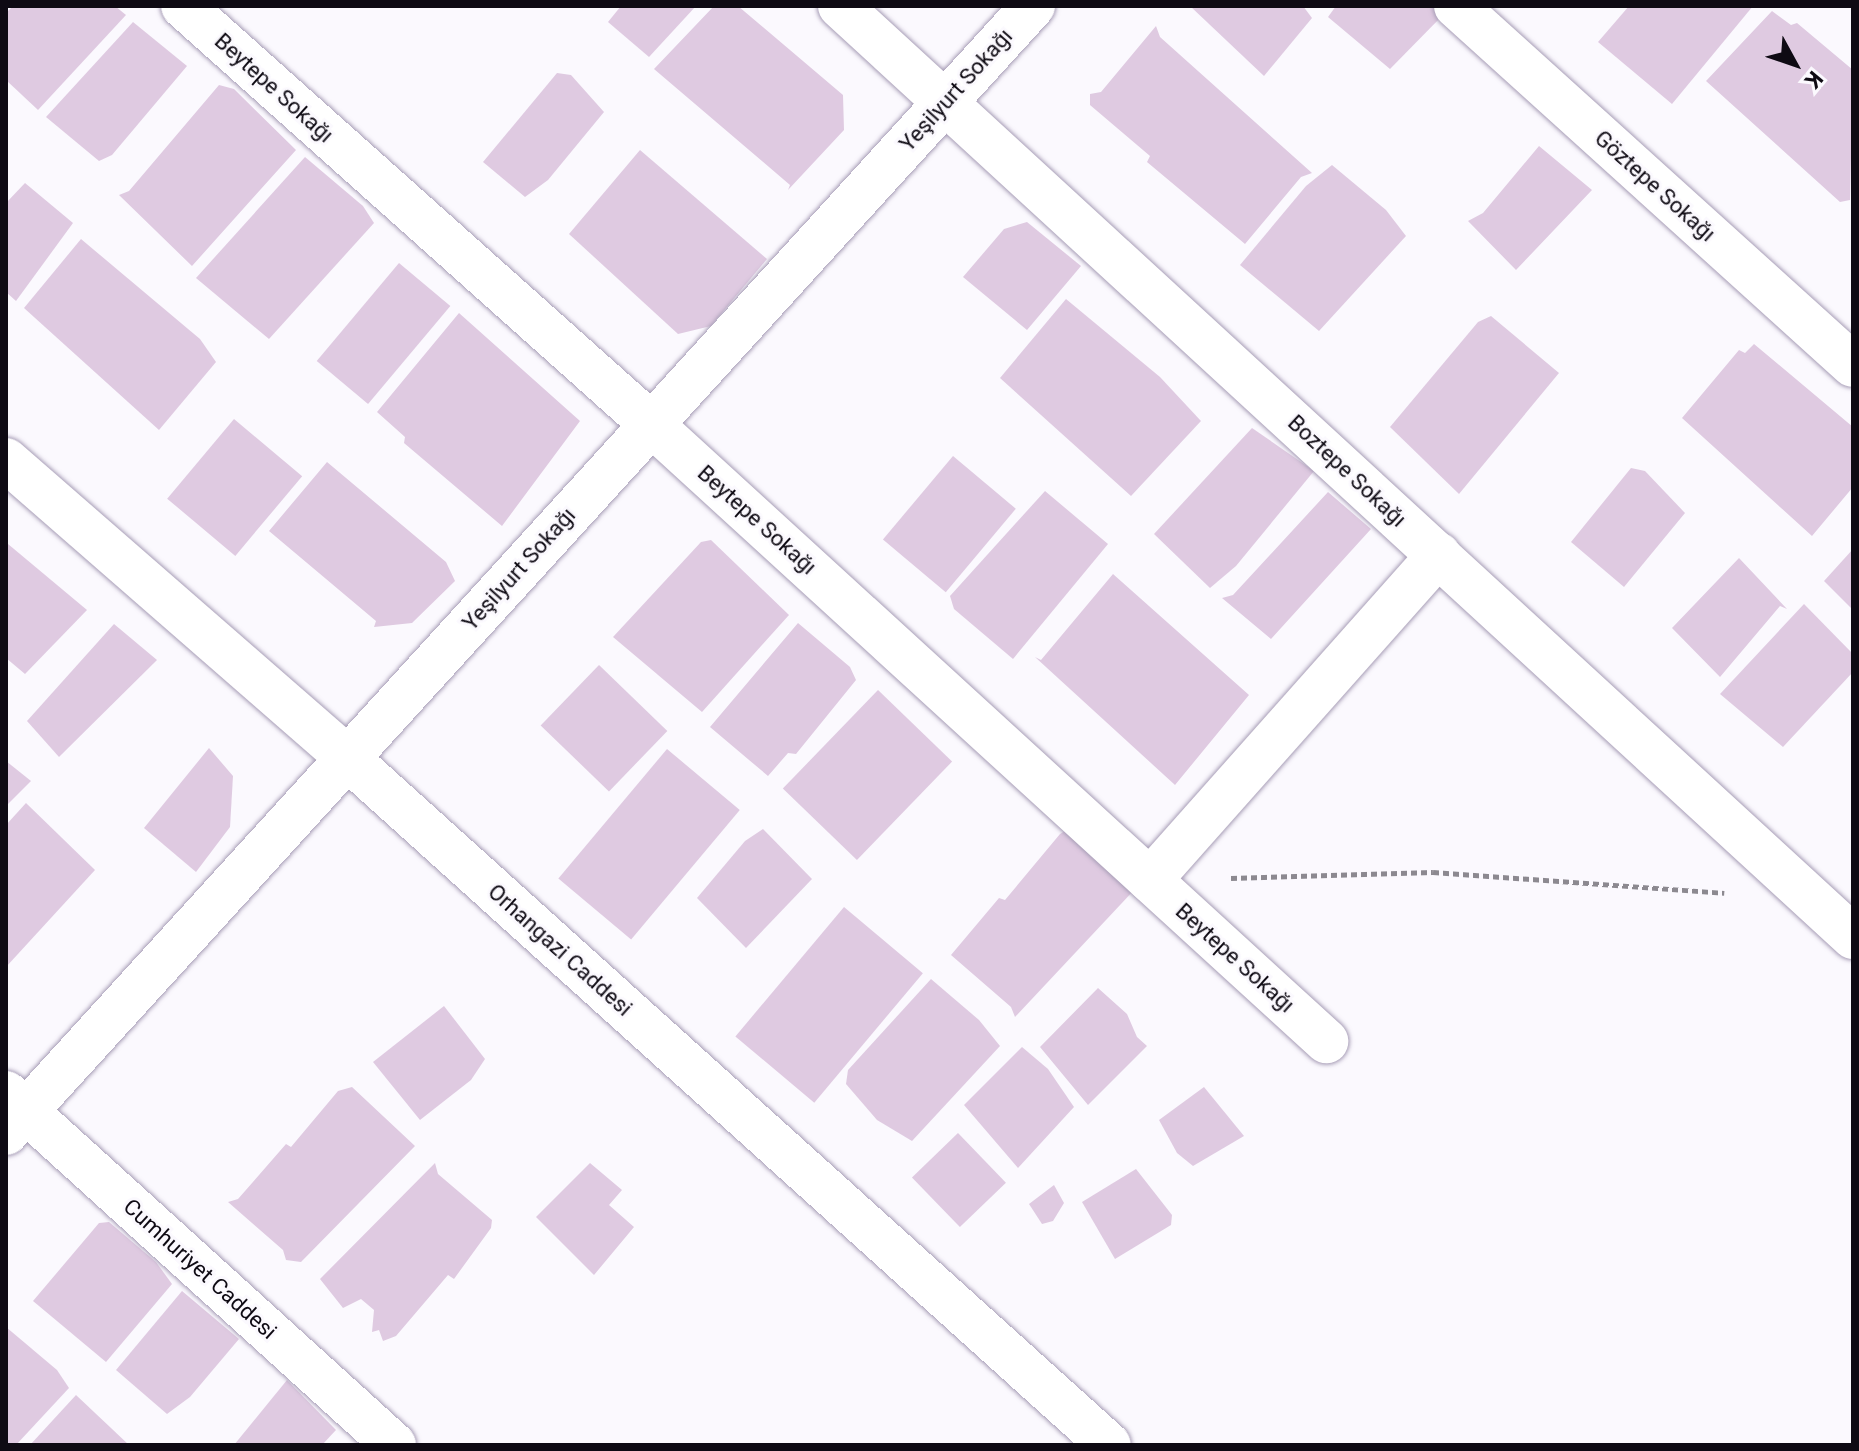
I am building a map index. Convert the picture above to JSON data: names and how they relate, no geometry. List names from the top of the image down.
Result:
{
  "streets": {
    "street": [
      "Beytepe Sokağı",
      "Yeşilyurt Sokağı",
      "Göztepe Sokağı",
      "Boztepe Sokağı",
      "Orhangazi Caddesi",
      "Cumhuriyet Caddesi"
    ]
  },
  "crossings": [
    ["Beytepe Sokağı", "Yeşilyurt Sokağı"],
    ["Yeşilyurt Sokağı", "Boztepe Sokağı"],
    ["Yeşilyurt Sokağı", "Orhangazi Caddesi"],
    ["Yeşilyurt Sokağı", "Cumhuriyet Caddesi"]
  ],
  "north": "bottom right"
}
